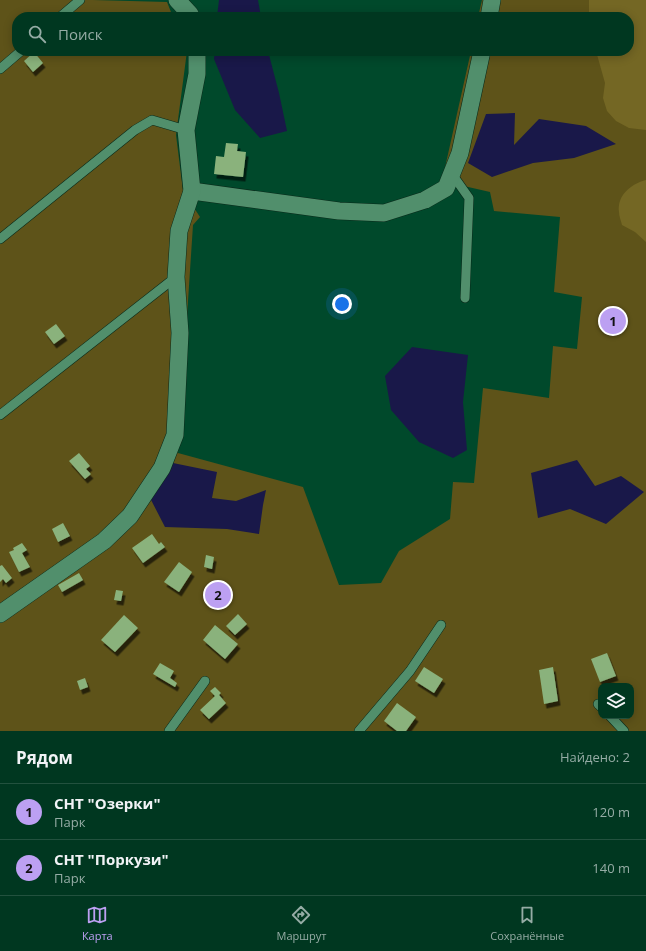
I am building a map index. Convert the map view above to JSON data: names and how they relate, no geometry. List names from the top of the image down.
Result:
{
  "page": {
    "search": "Поиск",
    "pins": ["1", "2"],
    "heading": ["Рядом", "Найдено: 2"],
    "list": [
      {
        "mark": "1",
        "name": "СНТ \"Озерки\"",
        "note": "Парк",
        "value": "120 m"
      },
      {
        "mark": "2",
        "name": "СНТ \"Поркузи\"",
        "note": "Парк",
        "value": "140 m"
      }
    ],
    "nav": ["Карта", "Маршрут", "Сохранённые"]
  }
}
